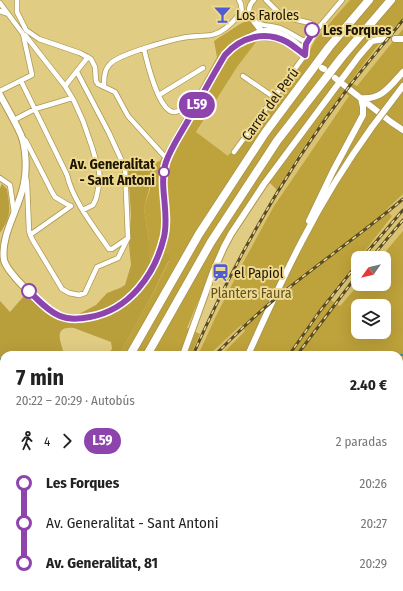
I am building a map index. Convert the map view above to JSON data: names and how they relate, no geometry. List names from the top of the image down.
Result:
{
  "streets": {
    "street": ["Carrer del Perú"]
  },
  "parks": ["Planters Faura"],
  "places": {
    "bar": ["Los Faroles"],
    "other": ["Les Forques", "Av. Generalitat - Sant Antoni"],
    "station": ["el Papiol"]
  },
  "lines": ["bus line L59"],
  "north": "bottom left",
  "page": {
    "on_map": "L59",
    "heading": ["7 min", "20:22 – 20:29 · Autobús", "2.40 €"],
    "legs": ["4", "L59", "2 paradas"],
    "list": [
      {
        "name": "Les Forques",
        "value": "20:26"
      },
      {
        "name": "Av. Generalitat - Sant Antoni",
        "value": "20:27"
      },
      {
        "name": "Av. Generalitat, 81",
        "value": "20:29"
      }
    ]
  }
}
